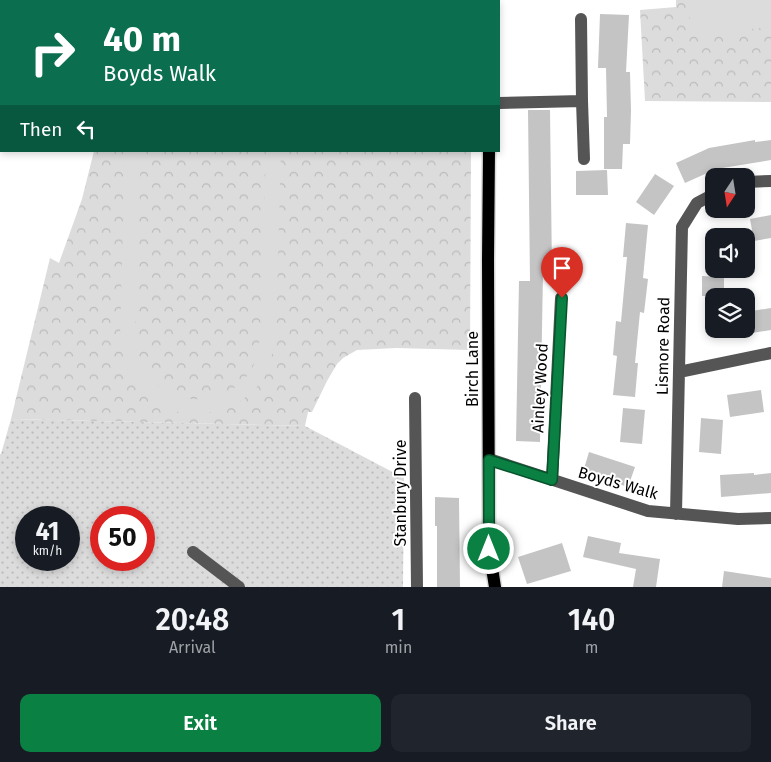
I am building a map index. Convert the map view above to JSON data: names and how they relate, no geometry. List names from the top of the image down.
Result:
{
  "streets": {
    "main road": ["Birch Lane"],
    "street": [
      "Lismore Road",
      "Ainley Wood",
      "Boyds Walk",
      "Stanbury Drive"
    ]
  },
  "crossings": [
    ["Lismore Road", "Boyds Walk"],
    ["Birch Lane", "Boyds Walk"],
    ["Ainley Wood", "Boyds Walk"]
  ],
  "north": "bottom",
  "page": {
    "turn": ["40 m", "Boyds Walk"],
    "then": "Then",
    "speed": "41 km/h",
    "limit": "50",
    "eta": [
      "20:48",
      "Arrival",
      "1",
      "min",
      "140",
      "m"
    ],
    "buttons": ["Exit", "Share"]
  }
}
